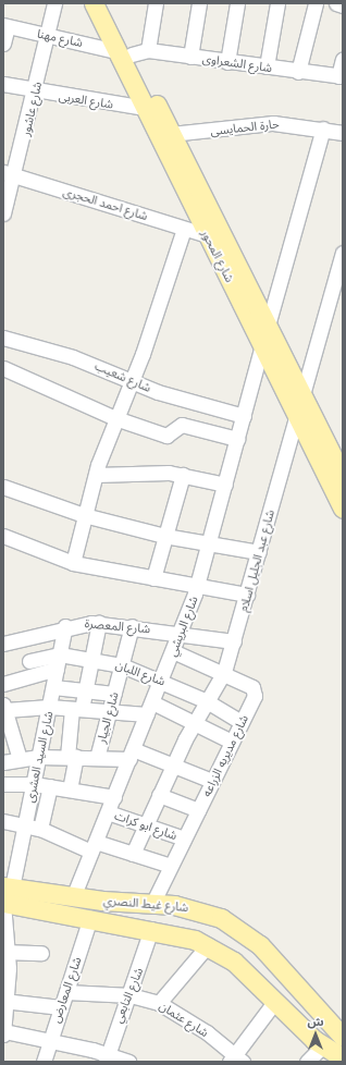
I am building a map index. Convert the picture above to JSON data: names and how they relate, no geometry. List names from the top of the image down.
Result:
{
  "streets": {
    "main road": ["شارع المحور", "شارع غيط النصري"],
    "street": [
      "شارع مهنا",
      "شارع الشعراوى",
      "شارع العربى",
      "شارع عاشور",
      "حارة الحمايسى",
      "شارع احمد الحجرى",
      "شارع شعيب",
      "شارع عبد الجليل اسلام",
      "شارع المعصرة",
      "شارع البريشي",
      "شارع اللبان",
      "شارع الجيار",
      "شارع مديريه الزراعه",
      "شارع السيد العشرى",
      "شارع ابو كرات",
      "شارع المعارض",
      "شارع التابعي",
      "شارع عثمان"
    ]
  },
  "crossings": [
    ["شارع مهنا", "شارع الشعراوى"],
    ["شارع مهنا", "شارع عاشور"],
    ["شارع مهنا", "شارع المحور"],
    ["شارع الشعراوى", "شارع المحور"],
    ["شارع العربى", "شارع عاشور"],
    ["شارع العربى", "شارع المحور"],
    ["شارع عاشور", "شارع احمد الحجرى"],
    ["حارة الحمايسى", "شارع المحور"],
    ["شارع احمد الحجرى", "شارع المحور"],
    ["شارع المحور", "شارع عبد الجليل اسلام"],
    ["شارع المحور", "شارع البريشي"],
    ["شارع شعيب", "شارع البريشي"],
    ["شارع عبد الجليل اسلام", "شارع المعصرة"],
    ["شارع عبد الجليل اسلام", "شارع اللبان"],
    ["شارع عبد الجليل اسلام", "شارع مديريه الزراعه"],
    ["شارع عبد الجليل اسلام", "شارع ابو كرات"],
    ["شارع المعصرة", "شارع البريشي"],
    ["شارع المعصرة", "شارع الجيار"],
    ["شارع المعصرة", "شارع السيد العشرى"],
    ["شارع البريشي", "شارع اللبان"],
    ["شارع البريشي", "شارع مديريه الزراعه"],
    ["شارع البريشي", "شارع ابو كرات"],
    ["شارع البريشي", "شارع غيط النصري"],
    ["شارع اللبان", "شارع الجيار"],
    ["شارع اللبان", "شارع مديريه الزراعه"],
    ["شارع اللبان", "شارع السيد العشرى"],
    ["شارع مديريه الزراعه", "شارع ابو كرات"],
    ["شارع مديريه الزراعه", "شارع غيط النصري"],
    ["شارع السيد العشرى", "شارع غيط النصري"],
    ["شارع غيط النصري", "شارع المعارض"],
    ["شارع غيط النصري", "شارع التابعي"],
    ["شارع المعارض", "شارع عثمان"],
    ["شارع التابعي", "شارع عثمان"]
  ],
  "north": "top"
}
